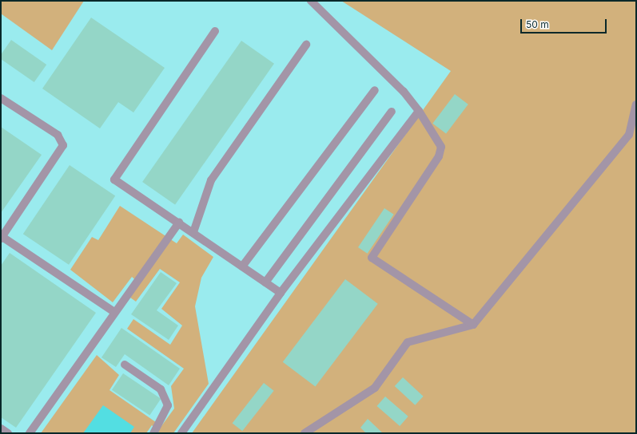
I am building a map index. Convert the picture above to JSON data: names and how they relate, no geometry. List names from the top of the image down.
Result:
{
  "scale_bar": "50 m"
}
